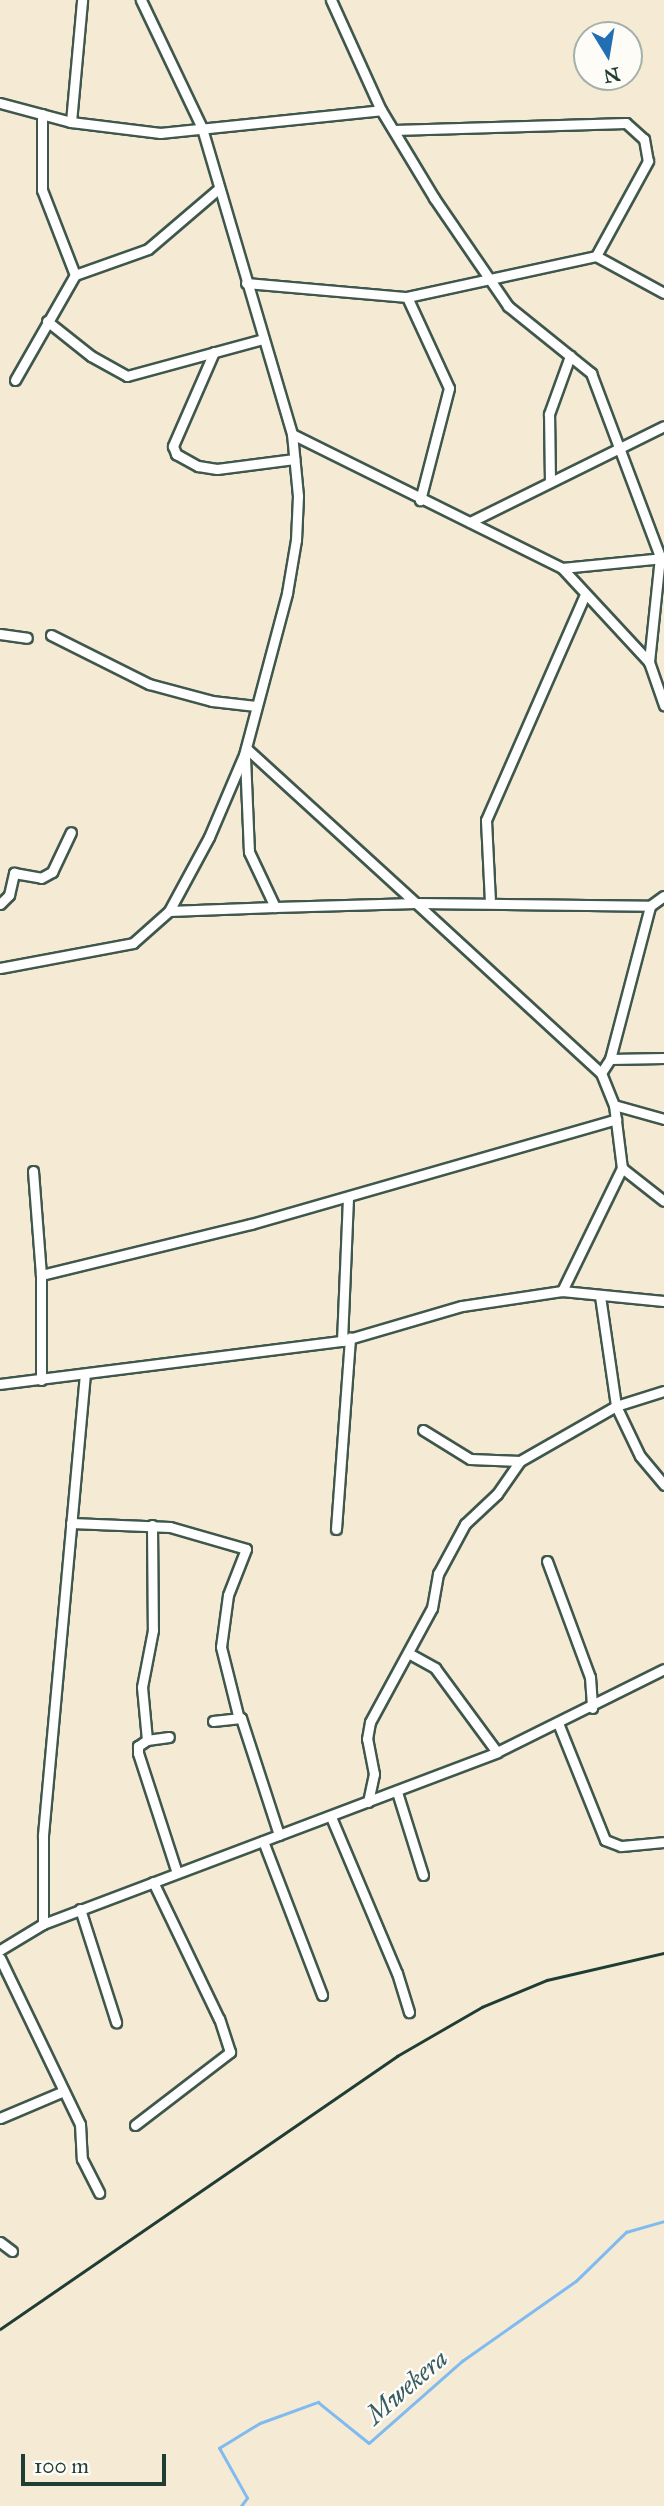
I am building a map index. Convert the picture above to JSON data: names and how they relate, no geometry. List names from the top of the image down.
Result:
{
  "water": ["Mwekera"],
  "scale_bar": "100 m",
  "north": "bottom"
}
